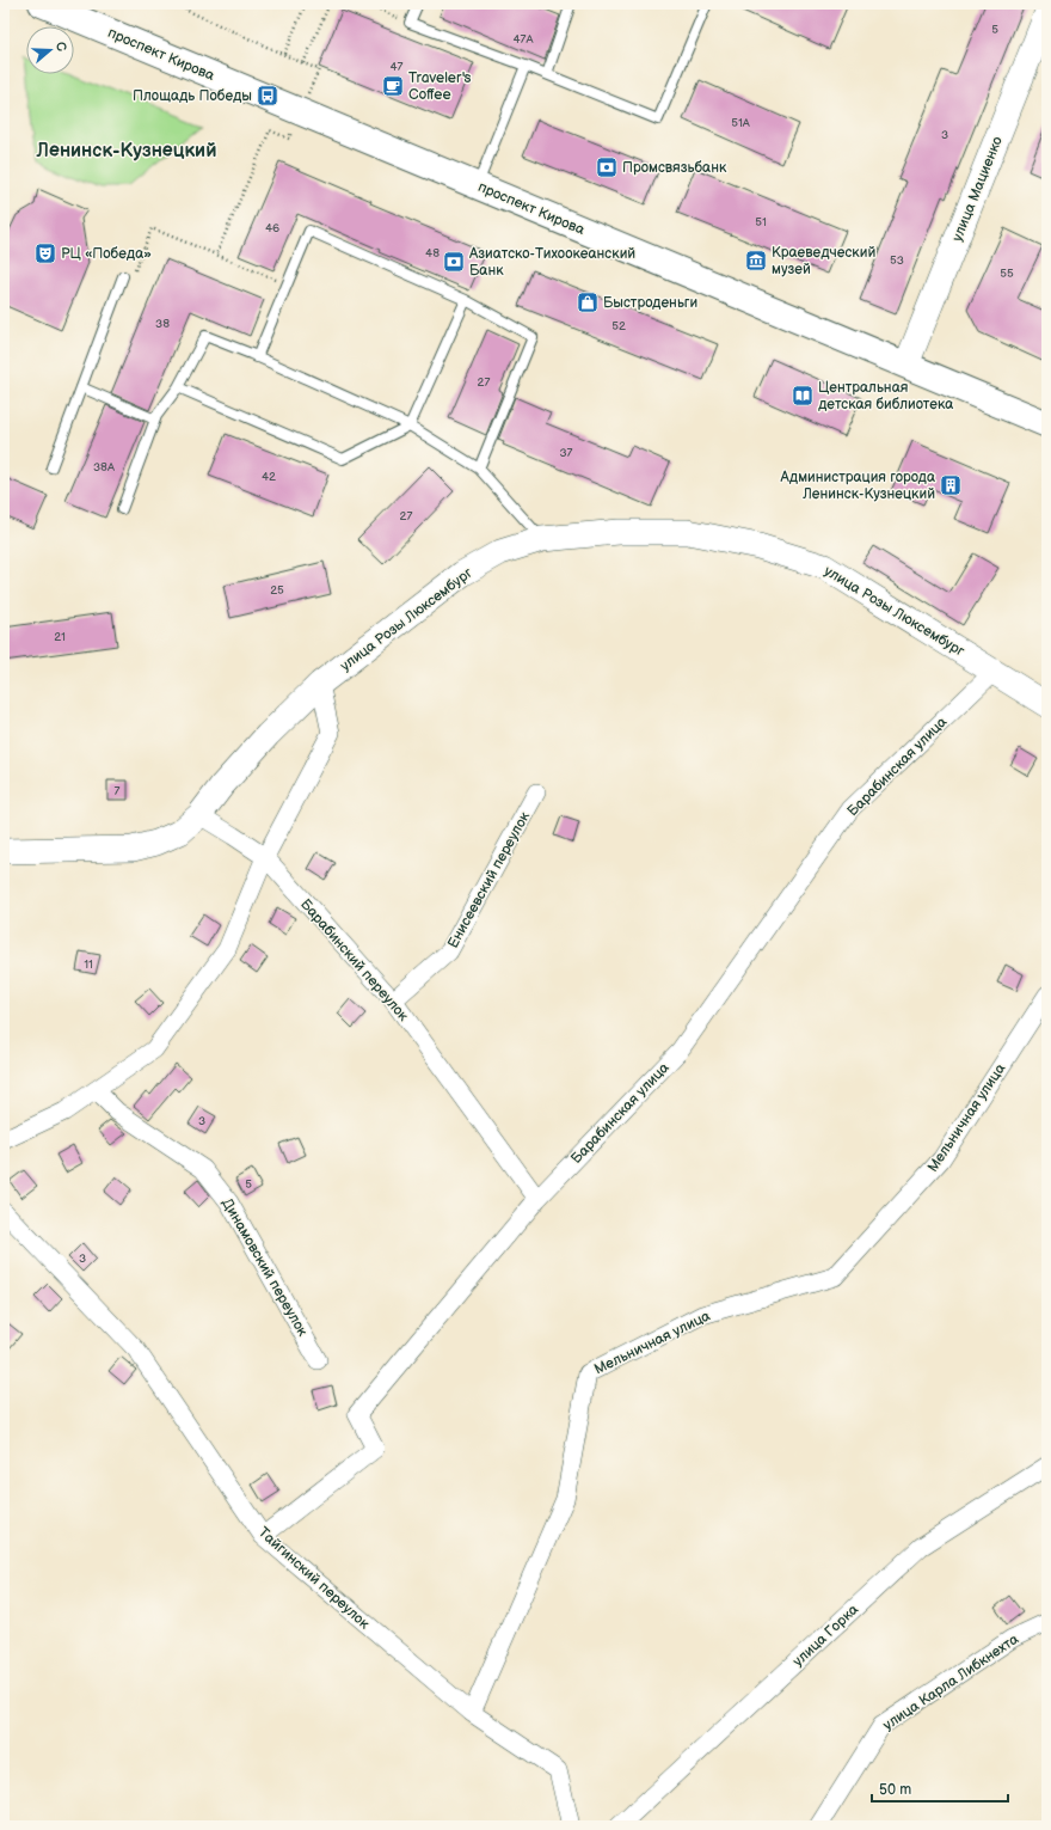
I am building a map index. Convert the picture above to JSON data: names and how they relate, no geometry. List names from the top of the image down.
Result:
{
  "streets": {
    "main road": ["проспект Кирова"],
    "street": [
      "улица Мациенко",
      "улица Розы Люксембург",
      "Барабинская улица",
      "Енисеевский переулок",
      "Барабинский переулок",
      "Мельничная улица",
      "Динамовский переулок",
      "Тайгинский переулок",
      "улица Горка",
      "улица Карла Либкнехта"
    ]
  },
  "crossings": [
    ["проспект Кирова", "улица Мациенко"],
    ["улица Розы Люксембург", "Барабинская улица"],
    ["улица Розы Люксембург", "Барабинский переулок"],
    ["Барабинская улица", "Барабинский переулок"],
    ["Барабинская улица", "Тайгинский переулок"],
    ["Енисеевский переулок", "Барабинский переулок"],
    ["Мельничная улица", "Тайгинский переулок"]
  ],
  "districts": ["Ленинск-Кузнецкий"],
  "places": {
    "cafe": ["Traveler's Coffee"],
    "bus stop": ["Площадь Победы"],
    "bank": ["Промсвязьбанк", "Азиатско-Тихоокеанский Банк"],
    "theatre": ["РЦ «Победа»"],
    "museum": ["Краеведческий музей"],
    "shop": ["Быстроденьги"],
    "library": ["Центральная детская библиотека"],
    "building": ["Администрация города Ленинск-Кузнецкий"]
  },
  "house_numbers": [
    "5",
    "47А",
    "47",
    "51А",
    "3",
    "51",
    "46",
    "48",
    "53",
    "55",
    "38",
    "52",
    "27",
    "37",
    "38А",
    "42",
    "27",
    "25",
    "21",
    "7",
    "11",
    "3",
    "5",
    "3"
  ],
  "scale_bar": "50 m",
  "north": "right"
}
